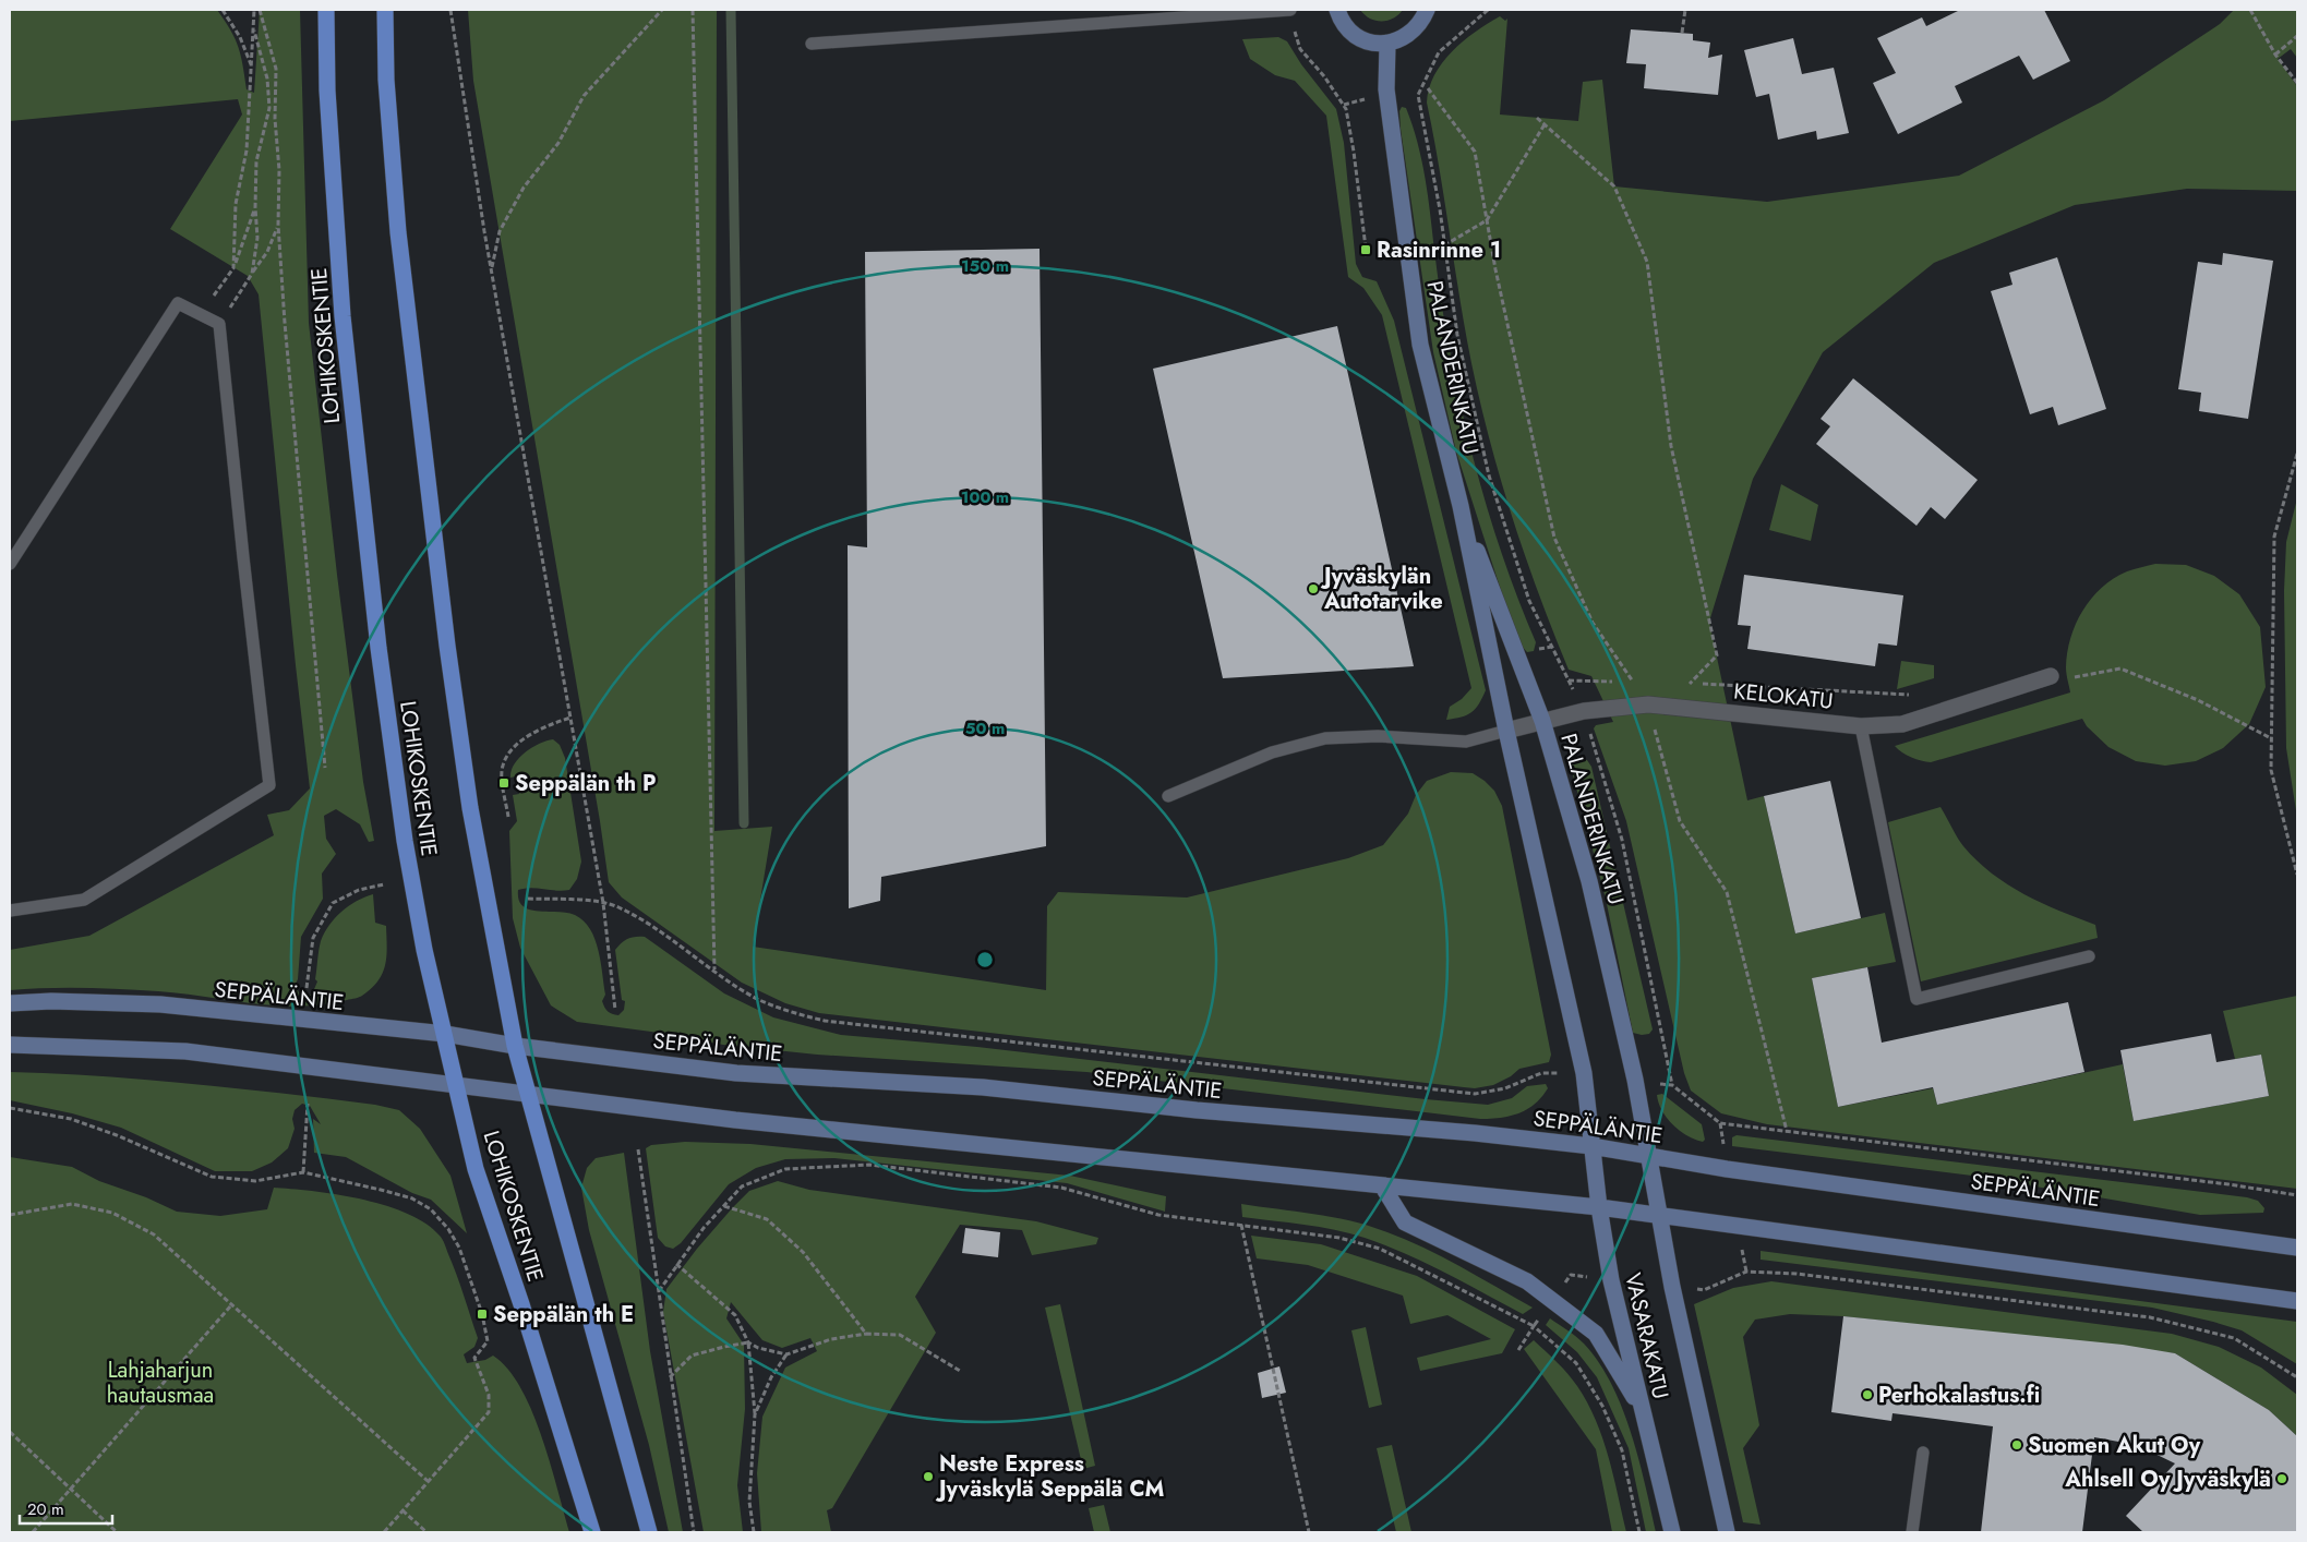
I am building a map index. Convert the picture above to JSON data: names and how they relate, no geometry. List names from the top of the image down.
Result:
{
  "streets": {
    "main road": [
      "LOHIKOSKENTIE",
      "PALANDERINKATU",
      "SEPPÄLÄNTIE",
      "VASARAKATU"
    ],
    "street": ["KELOKATU"]
  },
  "crossings": [
    ["LOHIKOSKENTIE", "SEPPÄLÄNTIE"],
    ["PALANDERINKATU", "KELOKATU"],
    ["PALANDERINKATU", "SEPPÄLÄNTIE"],
    ["PALANDERINKATU", "VASARAKATU"],
    ["SEPPÄLÄNTIE", "VASARAKATU"]
  ],
  "parks": ["Lahjaharjun hautausmaa"],
  "places": {
    "transit": ["Rasinrinne 1", "Seppälän th P", "Seppälän th E"],
    "other": [
      "Jyväskylän Autotarvike",
      "Perhokalastus.fi",
      "Suomen Akut Oy",
      "Neste Express Jyväskylä Seppälä CM",
      "Ahlsell Oy Jyväskylä"
    ]
  },
  "scale_bar": "20 m",
  "rings": ["150 m", "100 m", "50 m"]
}
